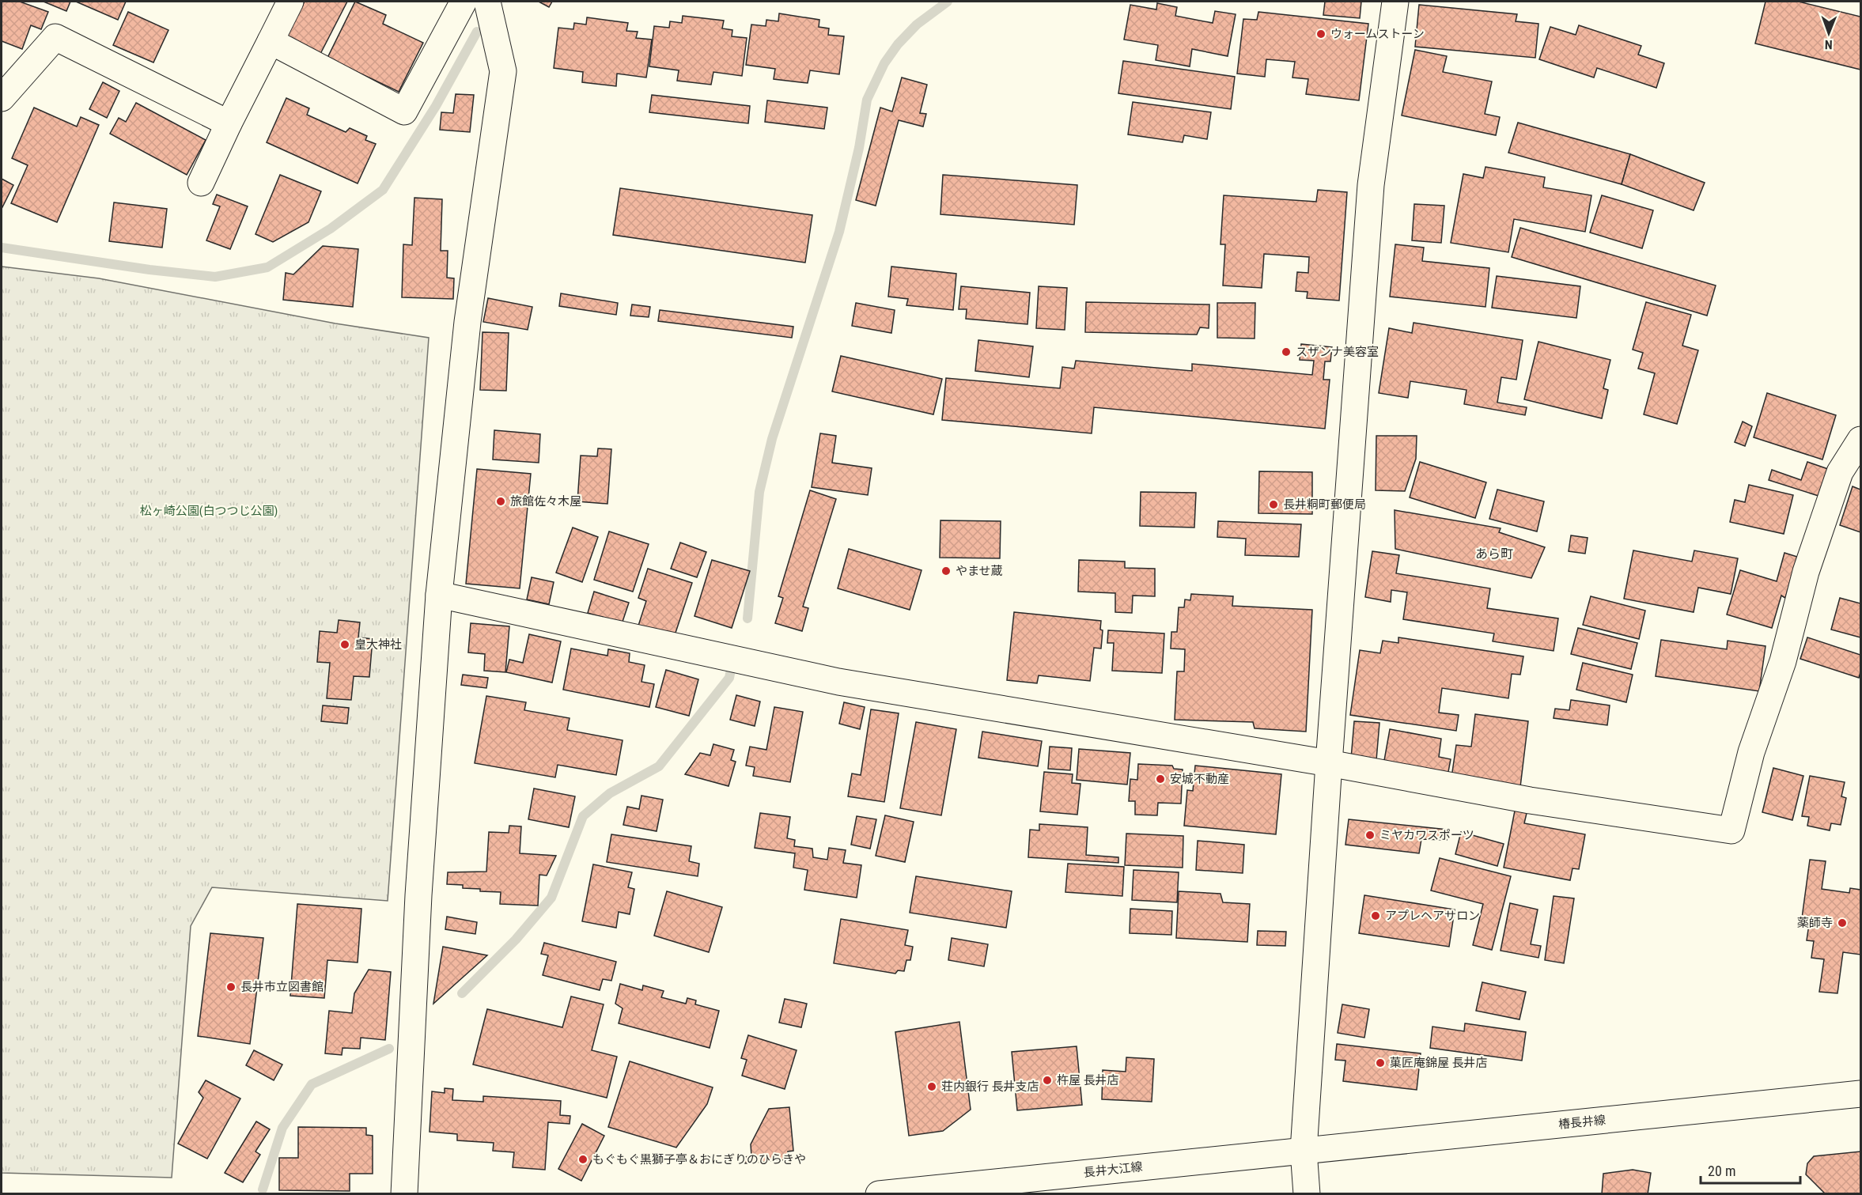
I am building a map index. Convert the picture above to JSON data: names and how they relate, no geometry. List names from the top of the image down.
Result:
{
  "streets": {
    "street": ["椿長井線", "長井大江線"]
  },
  "crossings": [
    ["椿長井線", "長井大江線"]
  ],
  "districts": ["あら町"],
  "parks": ["松ヶ崎公園(白つつじ公園)"],
  "places": [
    "ウォームストーン",
    "スザンナ美容室",
    "旅館佐々木屋",
    "長井粡町郵便局",
    "やませ蔵",
    "皇大神社",
    "安城不動産",
    "ミヤカワスポーツ",
    "アプレヘアサロン",
    "薬師寺",
    "長井市立図書館",
    "菓匠庵錦屋 長井店",
    "杵屋 長井店",
    "荘内銀行 長井支店",
    "もぐもぐ黒獅子亭＆おにぎりのひらきや"
  ],
  "scale_bar": "20 m",
  "north": "bottom"
}
